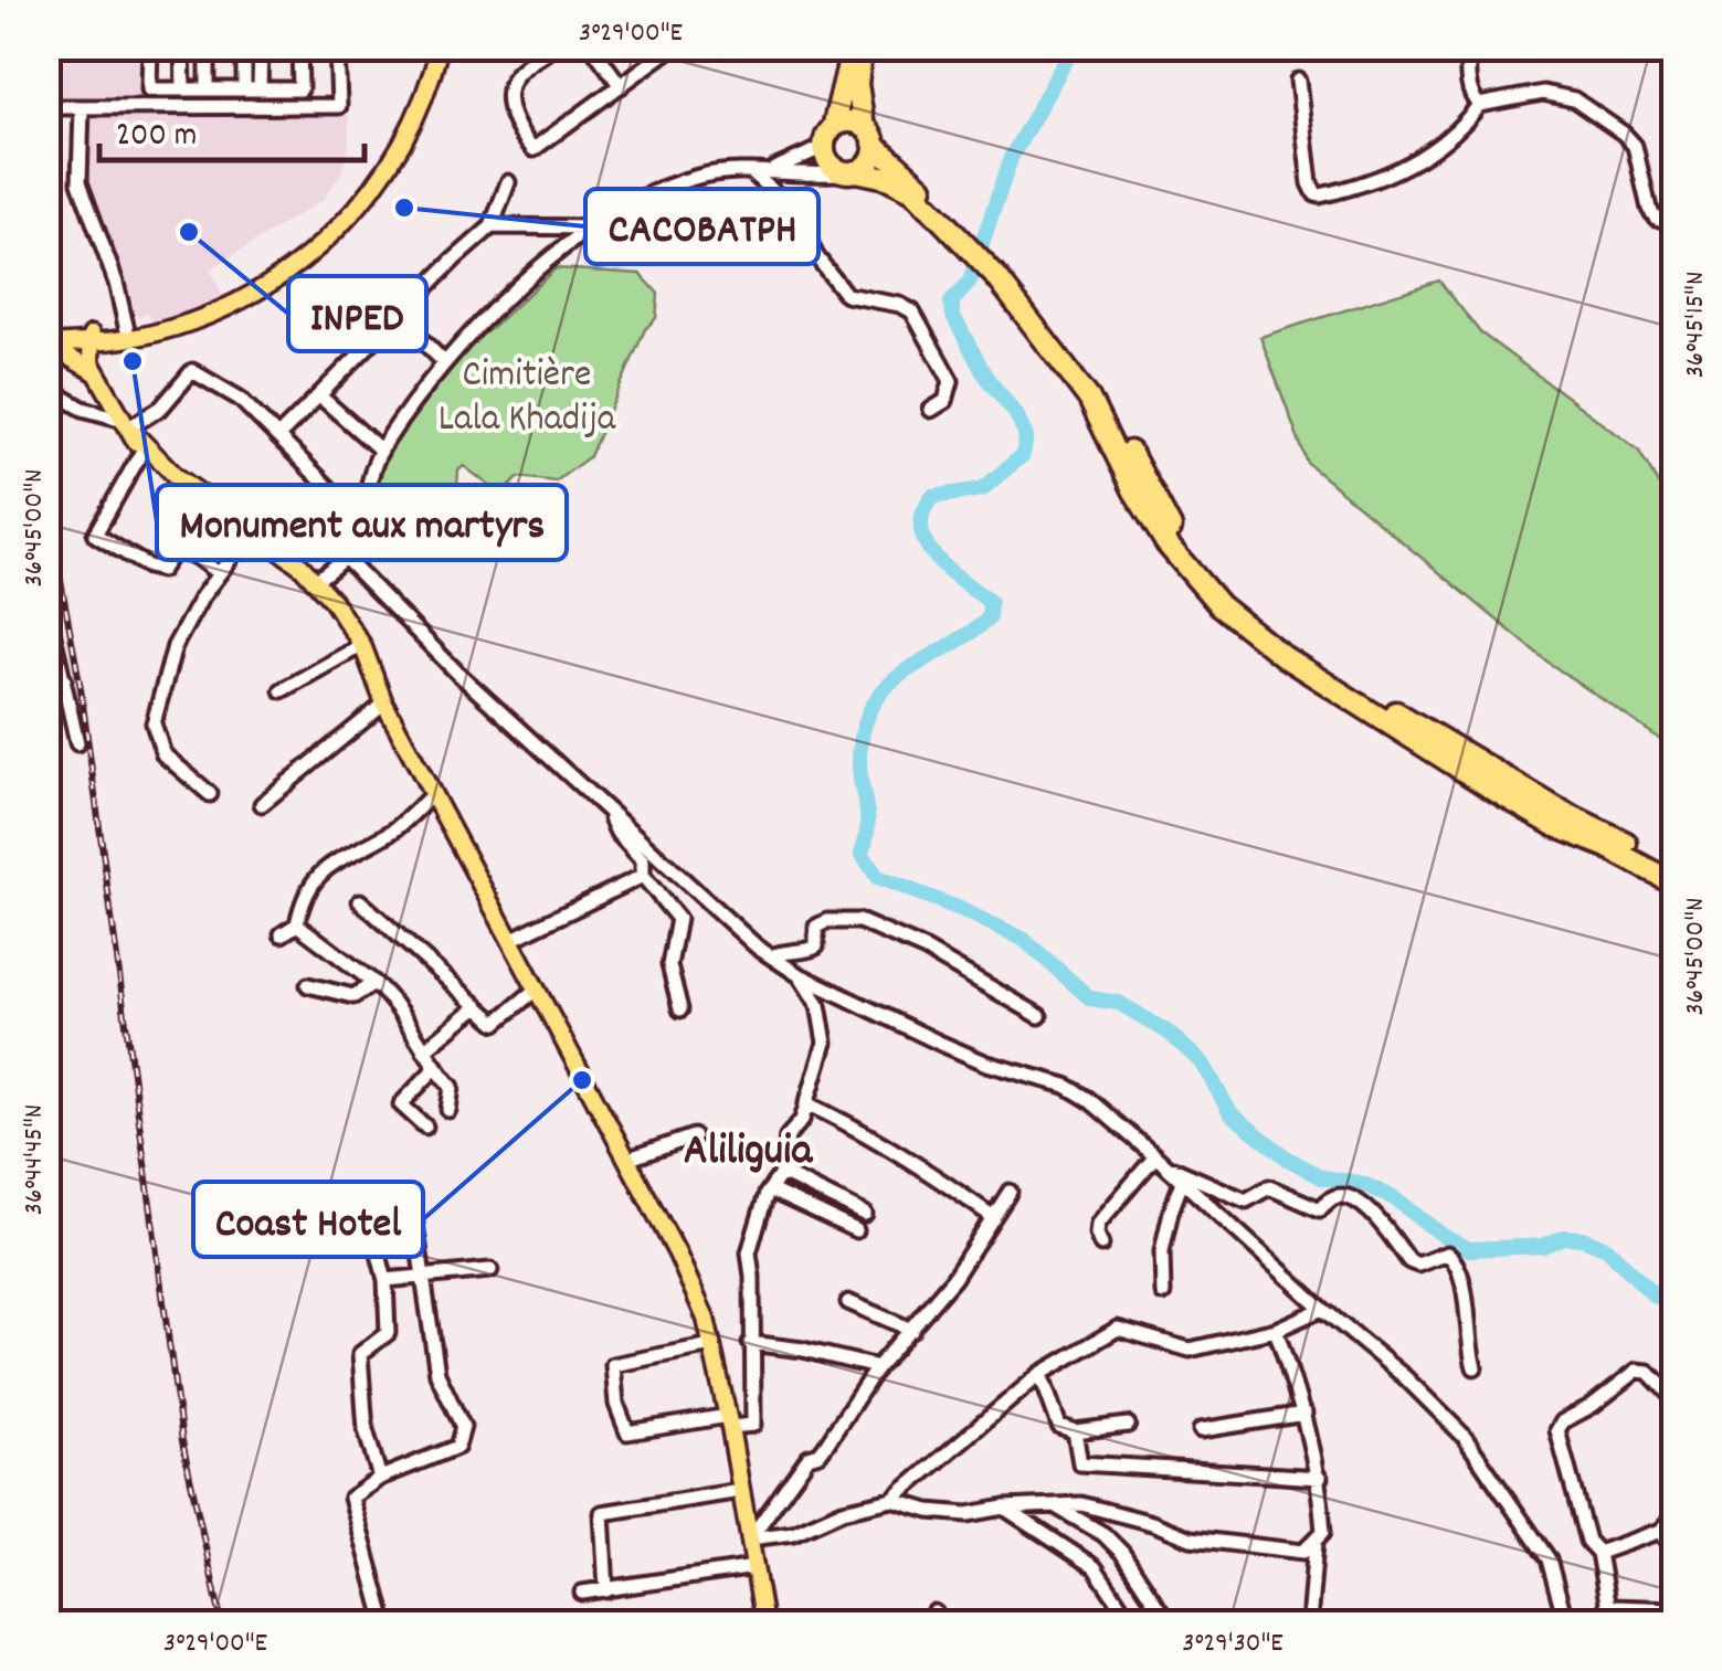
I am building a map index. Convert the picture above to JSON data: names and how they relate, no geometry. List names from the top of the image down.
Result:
{
  "districts": ["Aliliguia"],
  "parks": ["Cimitière Lala Khadija"],
  "places": [
    "CACOBATPH",
    "INPED",
    "Monument aux martyrs",
    "Coast Hotel"
  ],
  "scale_bar": "200 m",
  "coordinates": [
    "3°29'00\"E",
    "36°45'15\"N",
    "36°45'00\"N",
    "36°44'45\"N",
    "3°29'30\"E"
  ]
}
